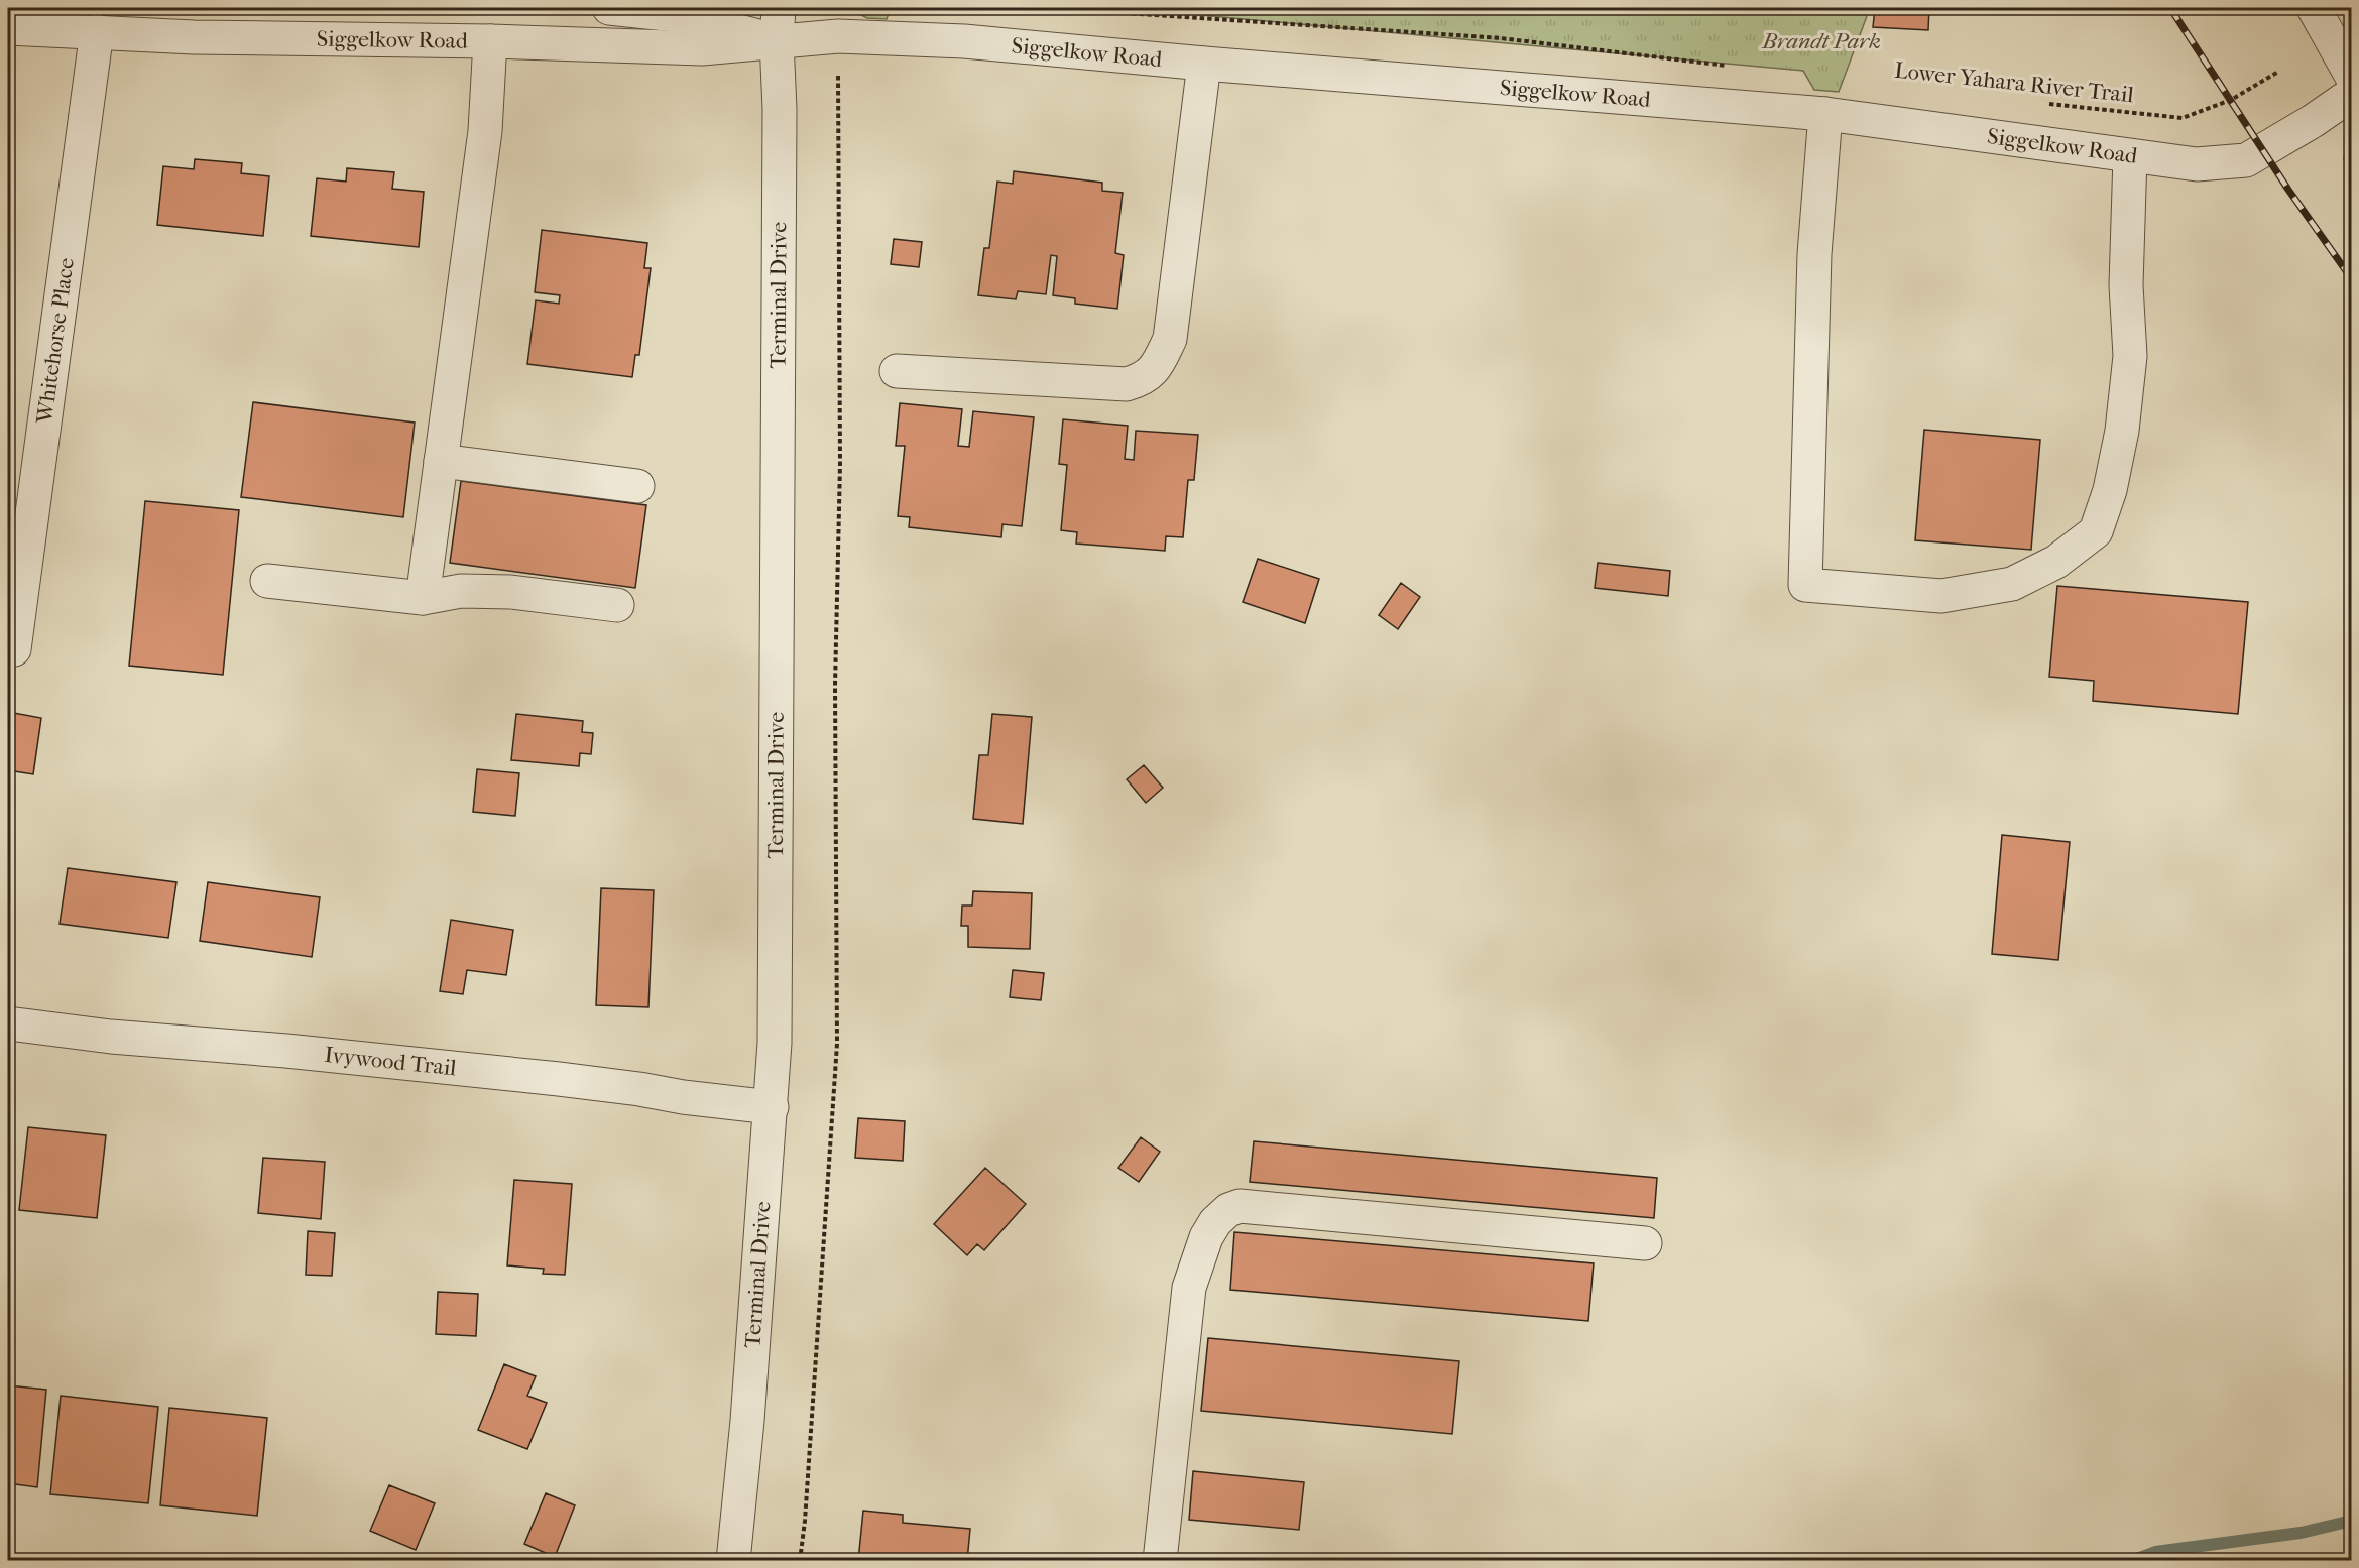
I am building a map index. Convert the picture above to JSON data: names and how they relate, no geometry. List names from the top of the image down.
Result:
{
  "streets": {
    "street": [
      "Siggelkow Road",
      "Terminal Drive",
      "Whitehorse Place",
      "Ivywood Trail"
    ],
    "path": ["Lower Yahara River Trail"]
  },
  "crossings": [
    ["Siggelkow Road", "Terminal Drive"],
    ["Siggelkow Road", "Whitehorse Place"],
    ["Terminal Drive", "Ivywood Trail"]
  ],
  "parks": ["Brandt Park"]
}
